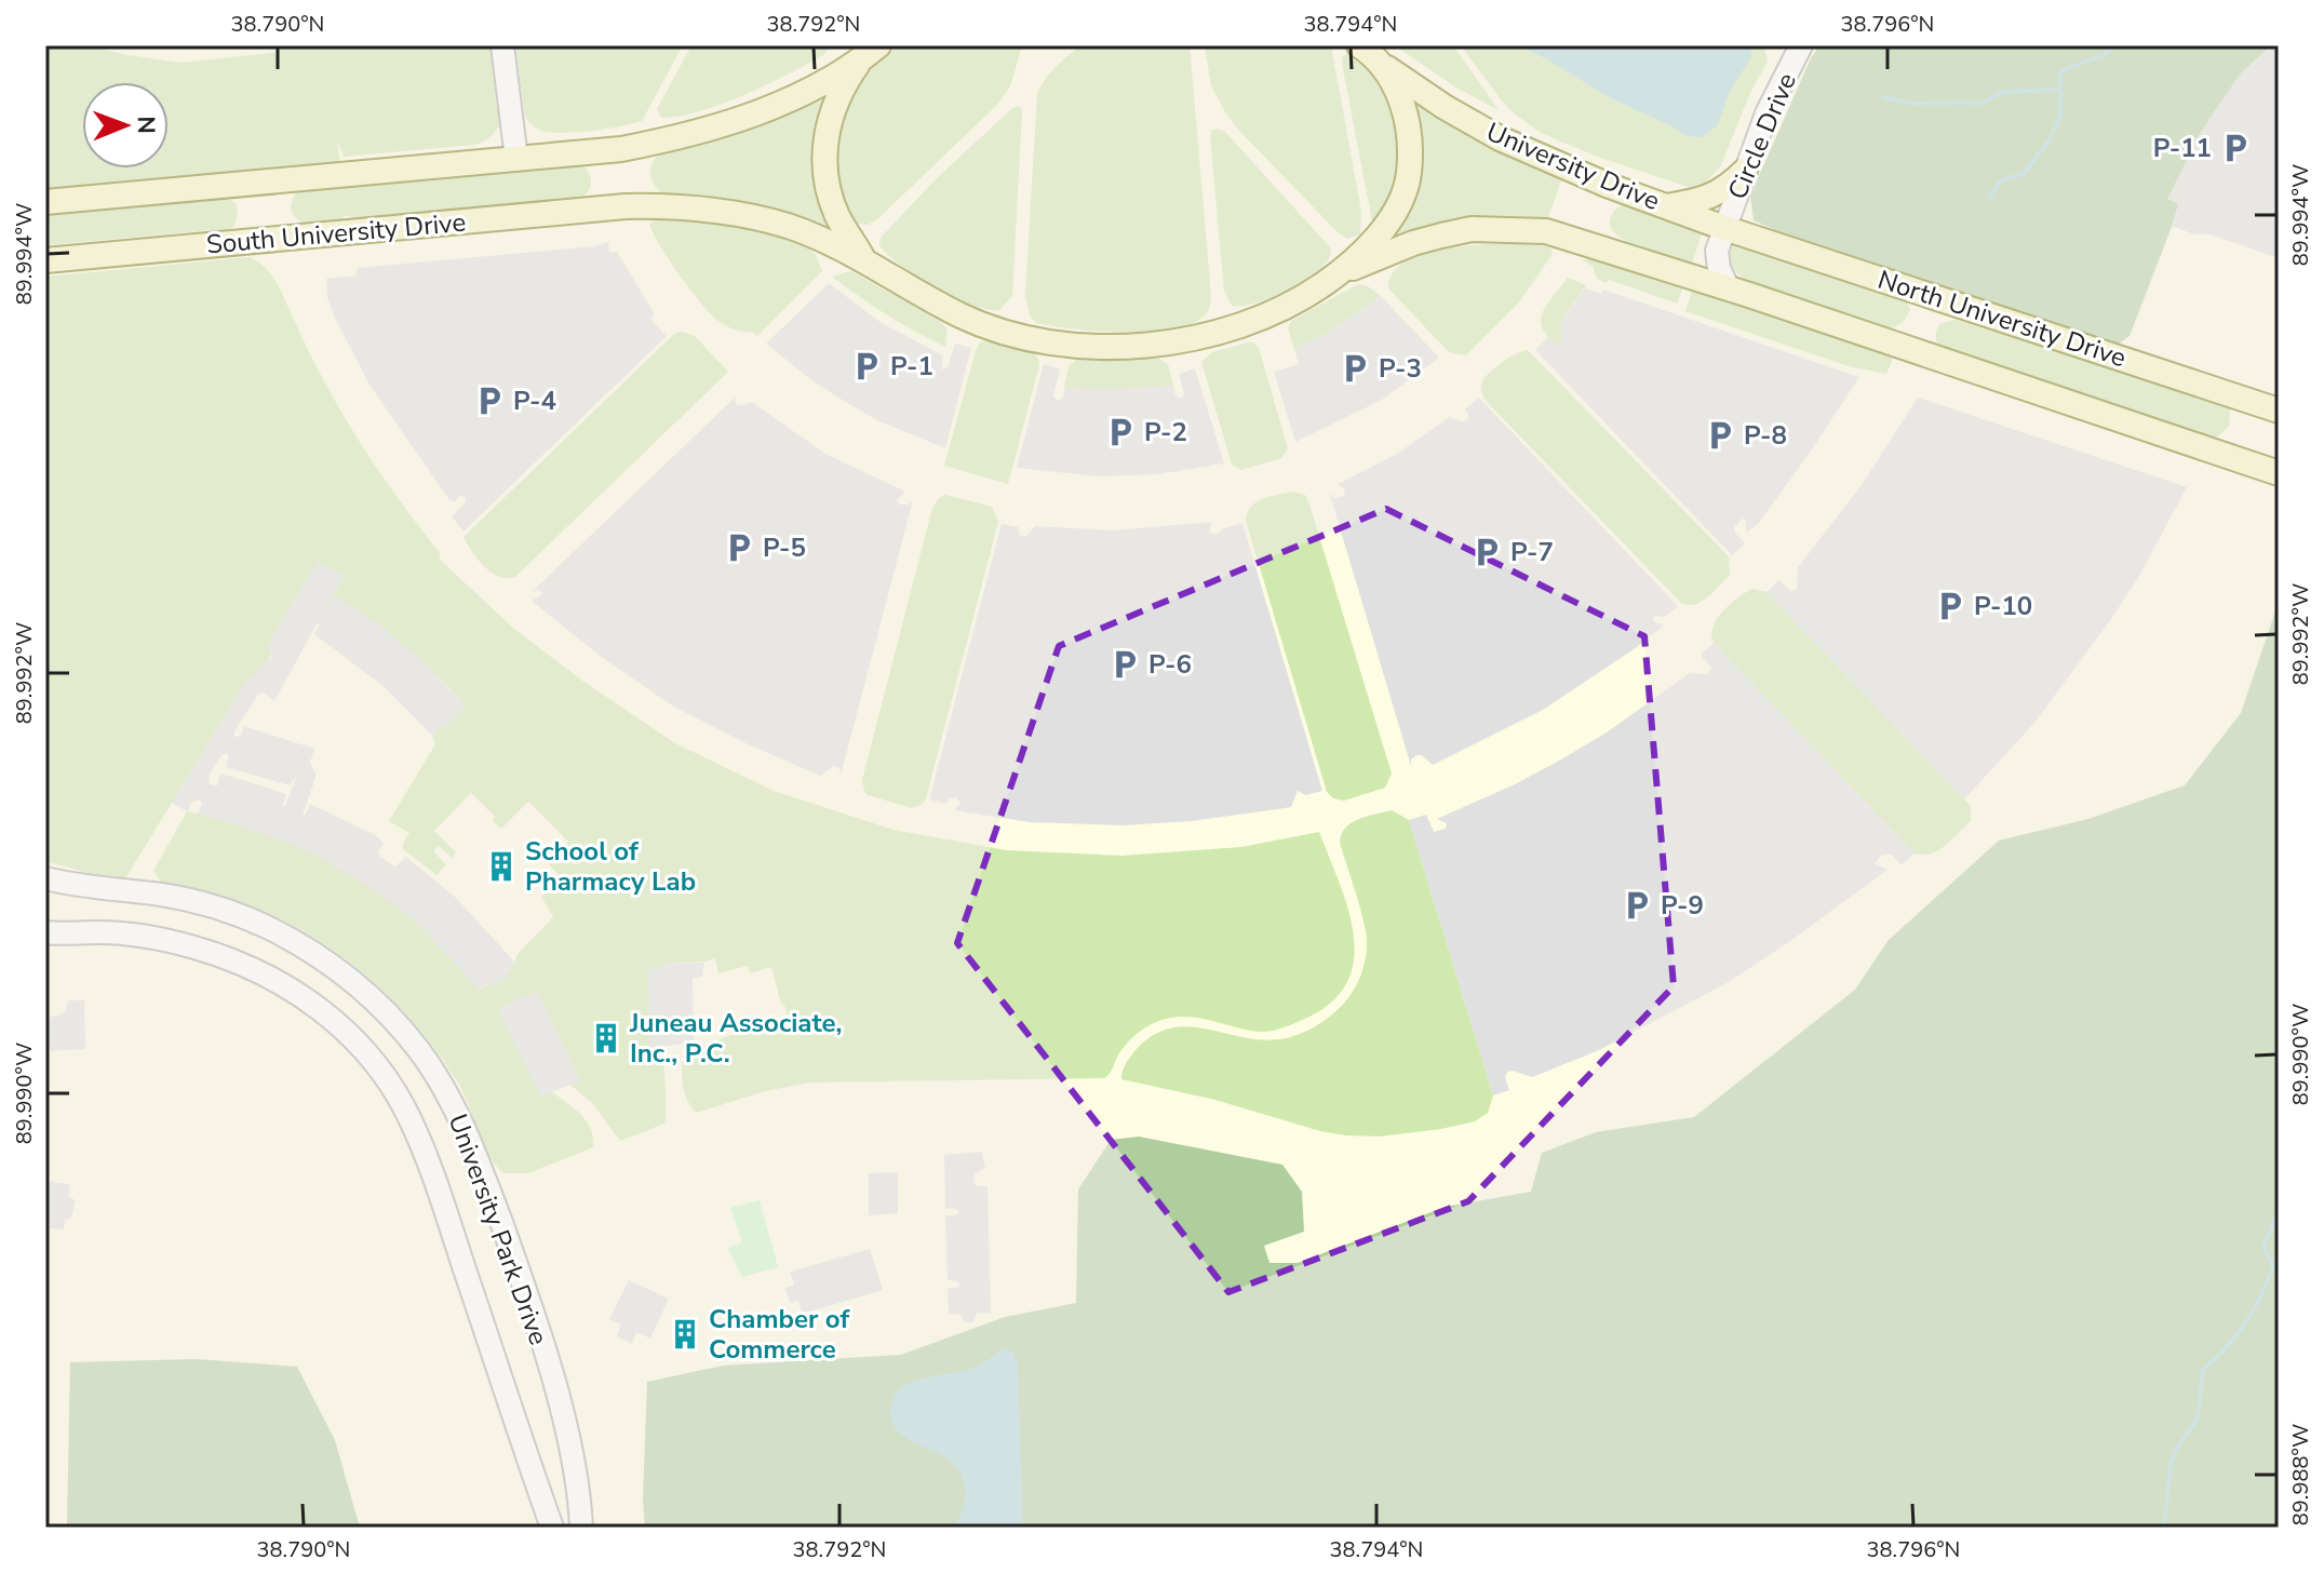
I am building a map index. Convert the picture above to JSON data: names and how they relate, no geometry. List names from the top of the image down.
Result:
{
  "streets": {
    "main road": ["University Drive", "South University Drive", "North University Drive"],
    "street": ["Circle Drive", "University Park Drive"]
  },
  "crossings": [
    ["Circle Drive", "University Drive"],
    ["Circle Drive", "North University Drive"],
    ["University Drive", "South University Drive"],
    ["University Drive", "North University Drive"]
  ],
  "places": {
    "parking": [
      "P-11",
      "P-1",
      "P-3",
      "P-4",
      "P-2",
      "P-8",
      "P-5",
      "P-7",
      "P-10",
      "P-6",
      "P-9"
    ],
    "building": ["School of Pharmacy Lab", "Juneau Associate, Inc., P.C.", "Chamber of Commerce"]
  },
  "north": "right",
  "coordinates": [
    "38.790°N",
    "38.792°N",
    "38.794°N",
    "38.796°N",
    "89.994°W",
    "89.992°W",
    "89.990°W",
    "89.988°W"
  ]
}
